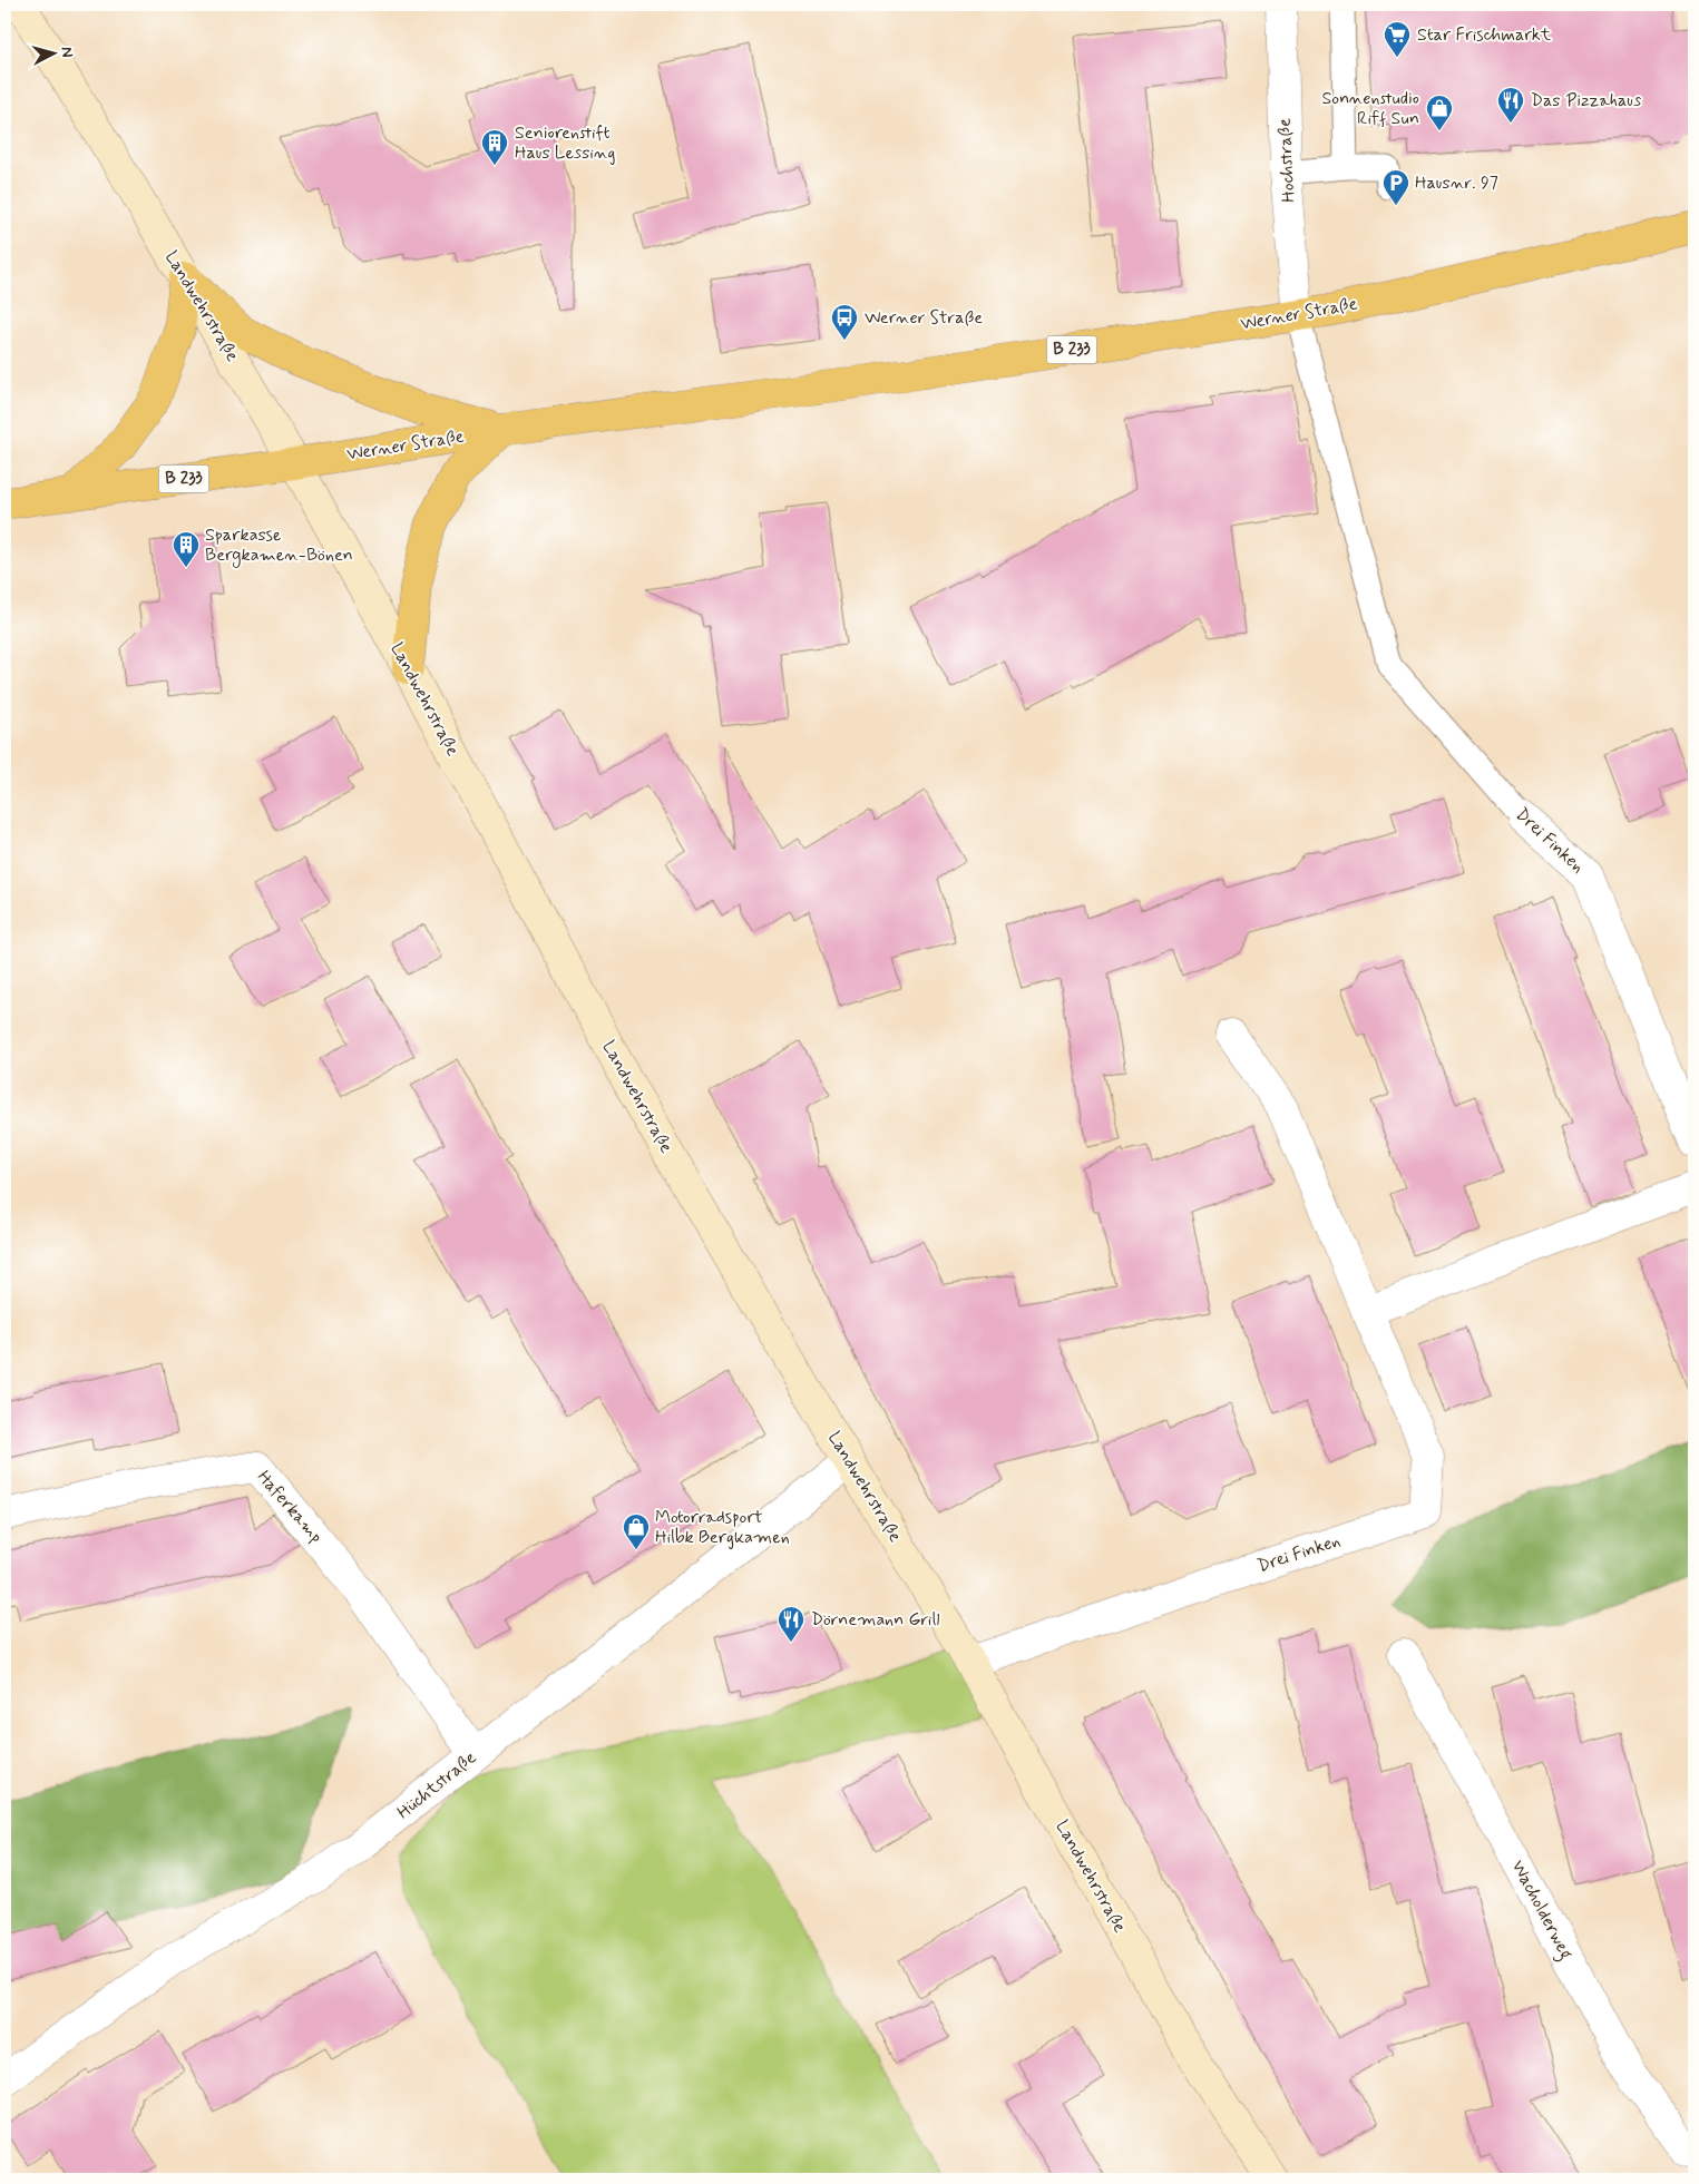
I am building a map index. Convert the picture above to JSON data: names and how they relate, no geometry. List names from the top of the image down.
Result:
{
  "streets": {
    "main road": ["Landwehrstraße", "Werner Straße", "B 233"],
    "street": [
      "Hochstraße",
      "Drei Finken",
      "Haferkamp",
      "Hüchtstraße",
      "Wacholderweg"
    ]
  },
  "crossings": [
    ["Hochstraße", "Werner Straße"],
    ["Hochstraße", "Drei Finken"],
    ["Landwehrstraße", "Werner Straße"],
    ["Landwehrstraße", "Drei Finken"],
    ["Landwehrstraße", "Hüchtstraße"],
    ["Werner Straße", "Drei Finken"],
    ["Haferkamp", "Hüchtstraße"]
  ],
  "places": {
    "supermarket": ["Star Frischmarkt"],
    "restaurant": ["Das Pizzahaus", "Dörnemann Grill"],
    "shop": ["Sonnenstudio Riff Sun", "Motorradsport Hilbk Bergkamen"],
    "building": ["Seniorenstift Haus Lessing", "Sparkasse Bergkamen-Bönen"],
    "parking": ["Hausnr. 97"],
    "bus stop": ["Werner Straße"]
  },
  "north": "right"
}
